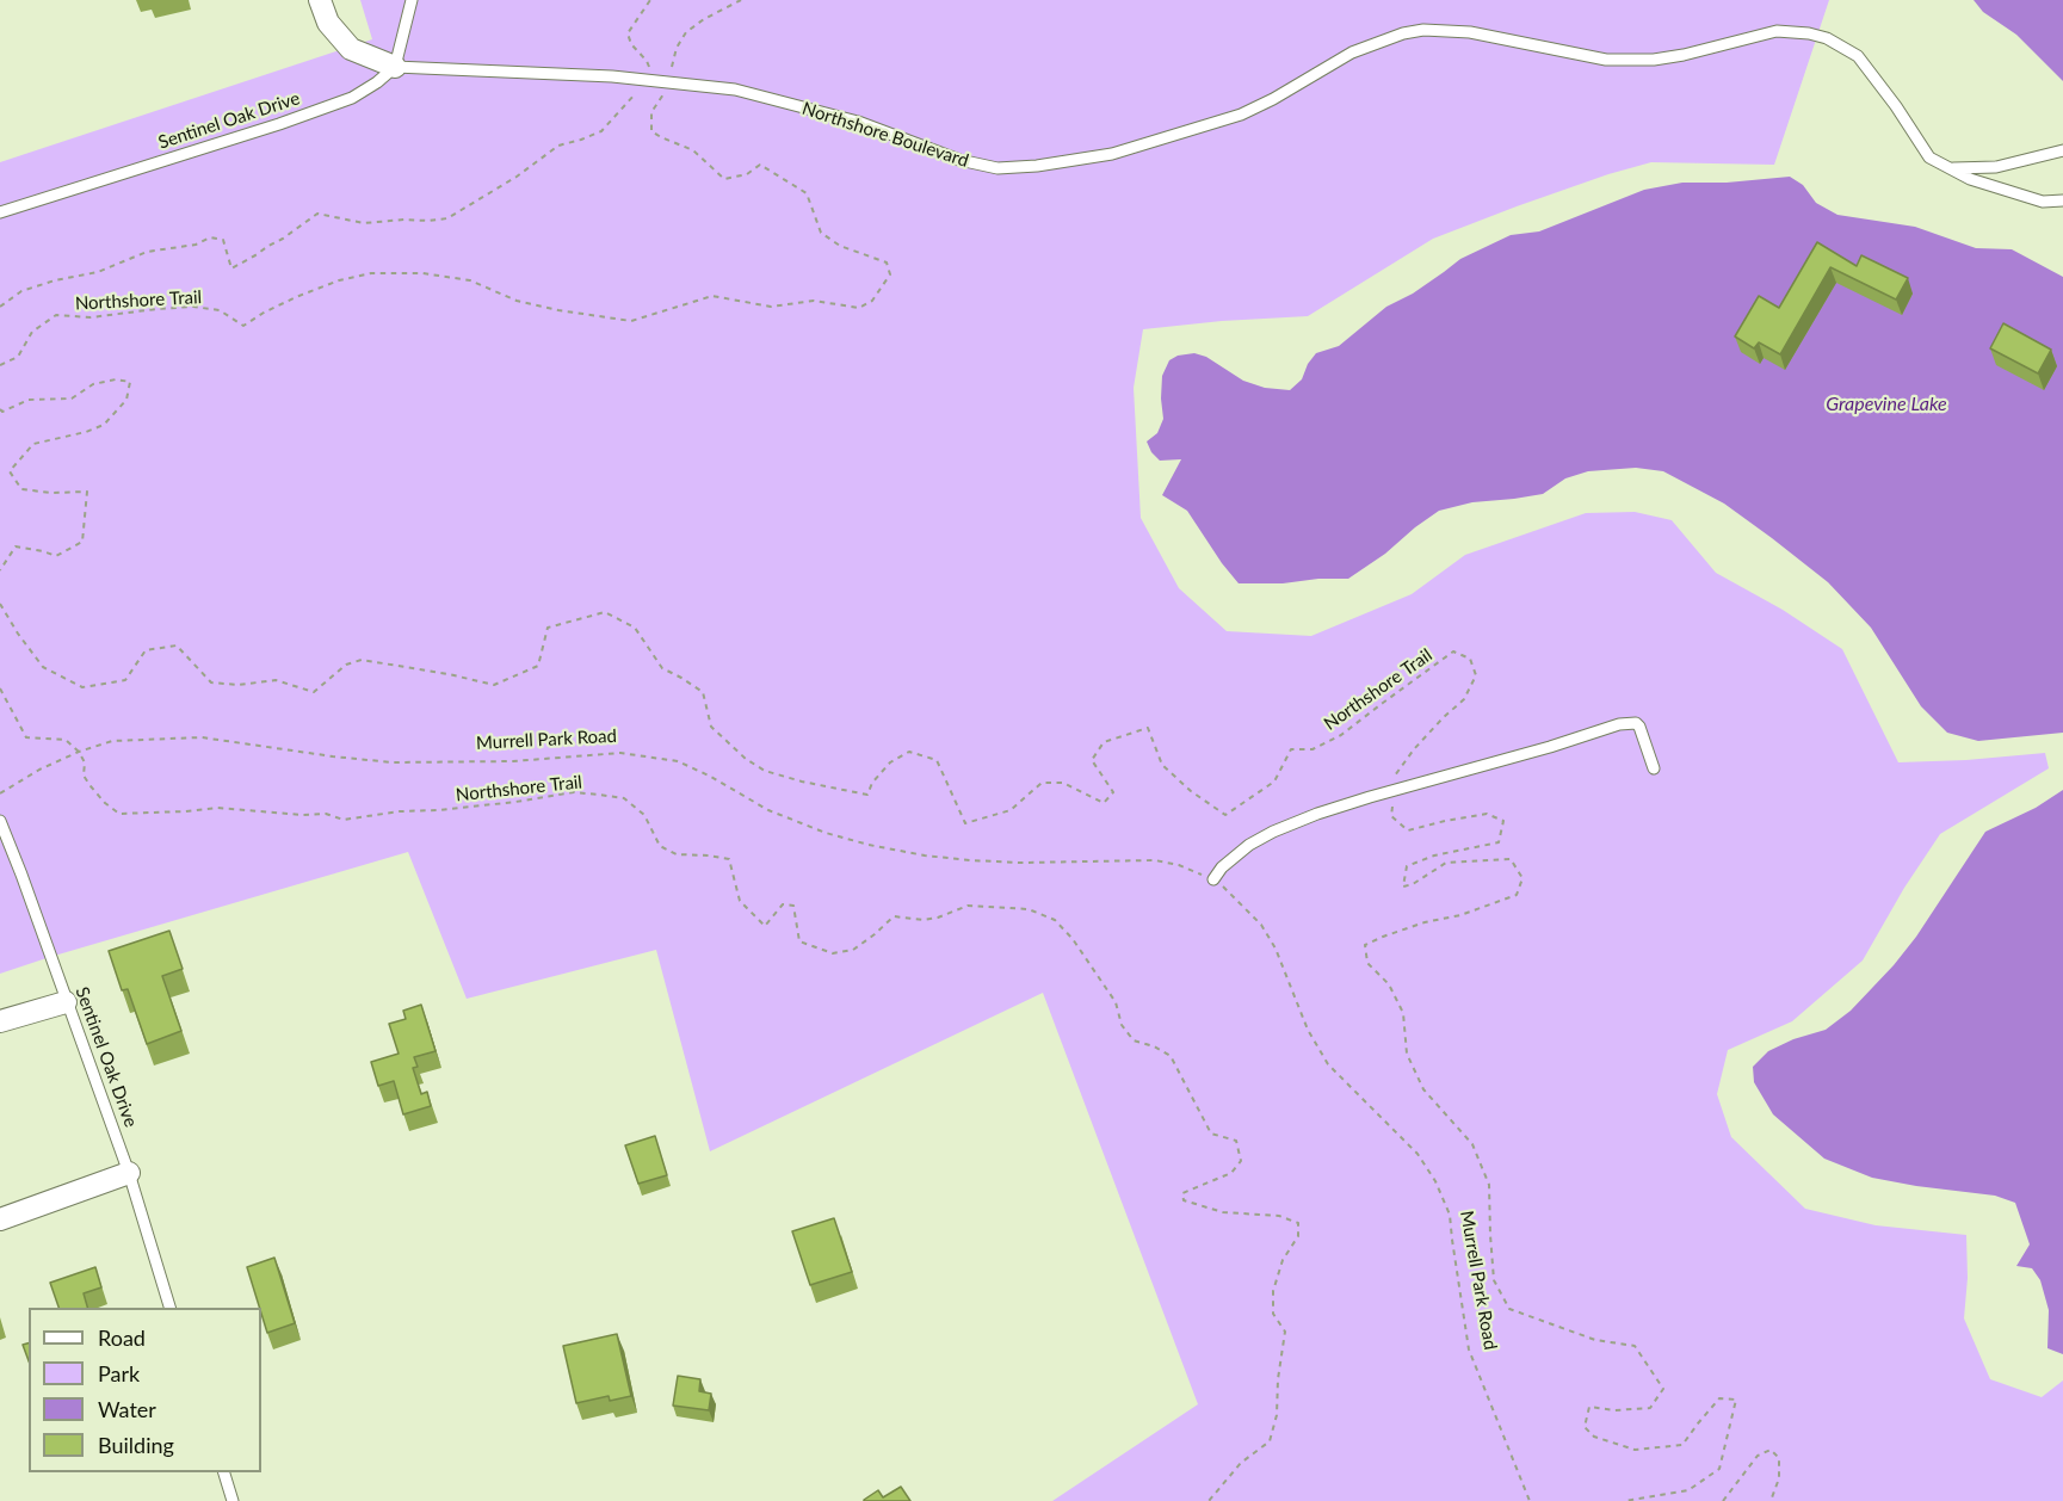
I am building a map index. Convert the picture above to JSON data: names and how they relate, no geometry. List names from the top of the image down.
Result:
{
  "streets": {
    "street": ["Northshore Boulevard"],
    "lane": ["Sentinel Oak Drive"],
    "path": ["Northshore Trail", "Murrell Park Road"]
  },
  "crossings": [
    ["Sentinel Oak Drive", "Northshore Boulevard"],
    ["Northshore Boulevard", "Northshore Trail"],
    ["Northshore Trail", "Murrell Park Road"]
  ],
  "water": ["Grapevine Lake"],
  "legend": [
    "Road",
    "Park",
    "Water",
    "Building"
  ]
}
